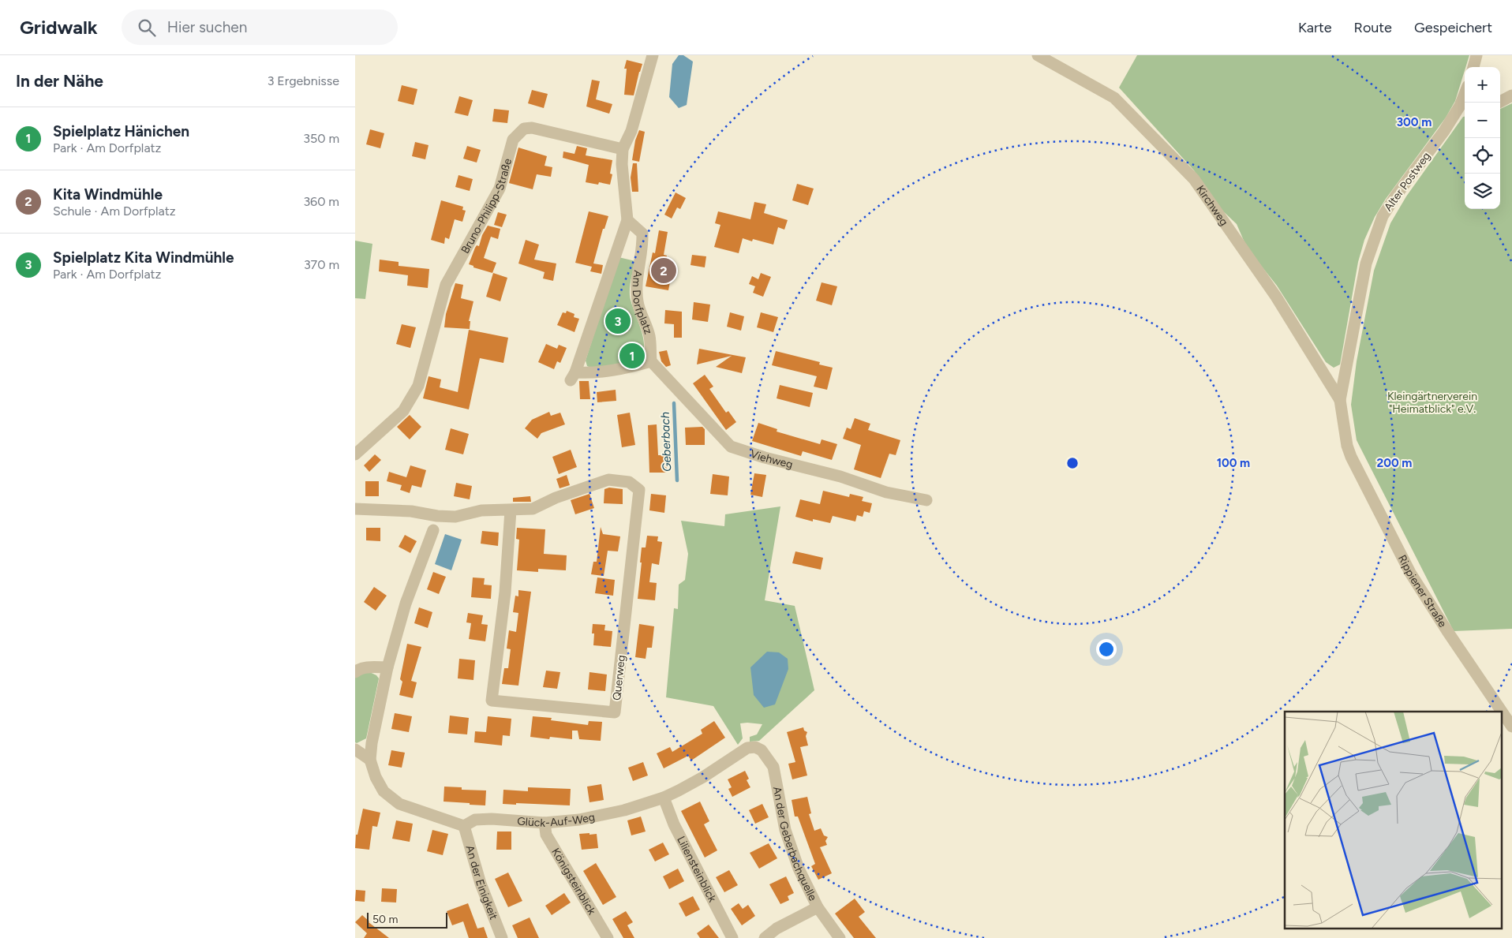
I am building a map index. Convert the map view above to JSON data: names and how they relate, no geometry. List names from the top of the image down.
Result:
{
  "streets": {
    "street": [
      "Alter Postweg",
      "Bruno-Philipp-Straße",
      "Kirchweg",
      "Am Dorfplatz",
      "Viehweg",
      "Rippiener Straße",
      "Querweg",
      "Glück-Auf-Weg",
      "An der Geberbachquelle",
      "Liliensteinblick",
      "Königsteinblick",
      "An der Einigkeit"
    ]
  },
  "crossings": [
    ["Alter Postweg", "Kirchweg"],
    ["Alter Postweg", "Rippiener Straße"],
    ["Kirchweg", "Rippiener Straße"],
    ["Am Dorfplatz", "Viehweg"],
    ["Glück-Auf-Weg", "An der Geberbachquelle"],
    ["Glück-Auf-Weg", "Liliensteinblick"],
    ["Glück-Auf-Weg", "Königsteinblick"],
    ["Glück-Auf-Weg", "An der Einigkeit"]
  ],
  "water": ["Geberbach"],
  "parks": ["Kleingärtnerverein \"Heimatblick\" e.V."],
  "scale_bar": "50 m",
  "page": {
    "header": "Gridwalk",
    "search": "Hier suchen",
    "nav": ["Karte", "Route", "Gespeichert"],
    "heading": ["In der Nähe", "3 Ergebnisse"],
    "map_buttons": ["+", "−"],
    "list": [
      {
        "mark": "1",
        "name": "Spielplatz Hänichen",
        "note": "Park · Am Dorfplatz",
        "value": "350 m"
      },
      {
        "mark": "2",
        "name": "Kita Windmühle",
        "note": "Schule · Am Dorfplatz",
        "value": "360 m"
      },
      {
        "mark": "3",
        "name": "Spielplatz Kita Windmühle",
        "note": "Park · Am Dorfplatz",
        "value": "370 m"
      }
    ],
    "pins": ["2", "3", "1"],
    "scale": "50 m"
  },
  "rings": ["300 m", "100 m", "200 m"]
}
